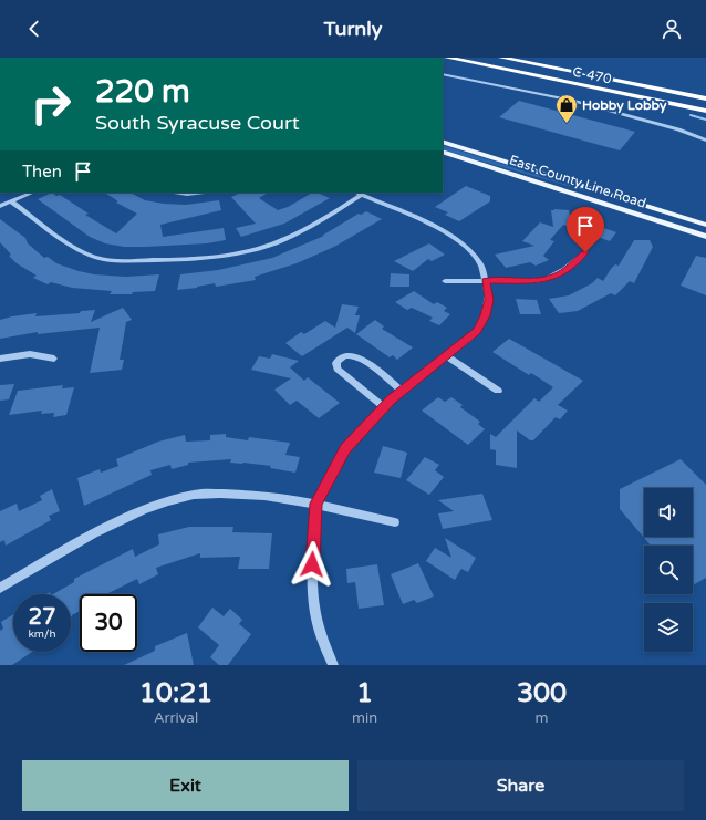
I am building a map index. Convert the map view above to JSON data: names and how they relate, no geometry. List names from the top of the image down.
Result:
{
  "streets": {
    "highway": ["C-470"],
    "main road": ["East County Line Road"]
  },
  "places": {
    "shop": ["Hobby Lobby"]
  },
  "page": {
    "header": "Turnly",
    "turn": ["220 m", "South Syracuse Court"],
    "then": "Then",
    "speed": "27 km/h",
    "limit": "30",
    "eta": [
      "10:21",
      "Arrival",
      "1",
      "min",
      "300",
      "m"
    ],
    "buttons": ["Exit", "Share"]
  }
}
